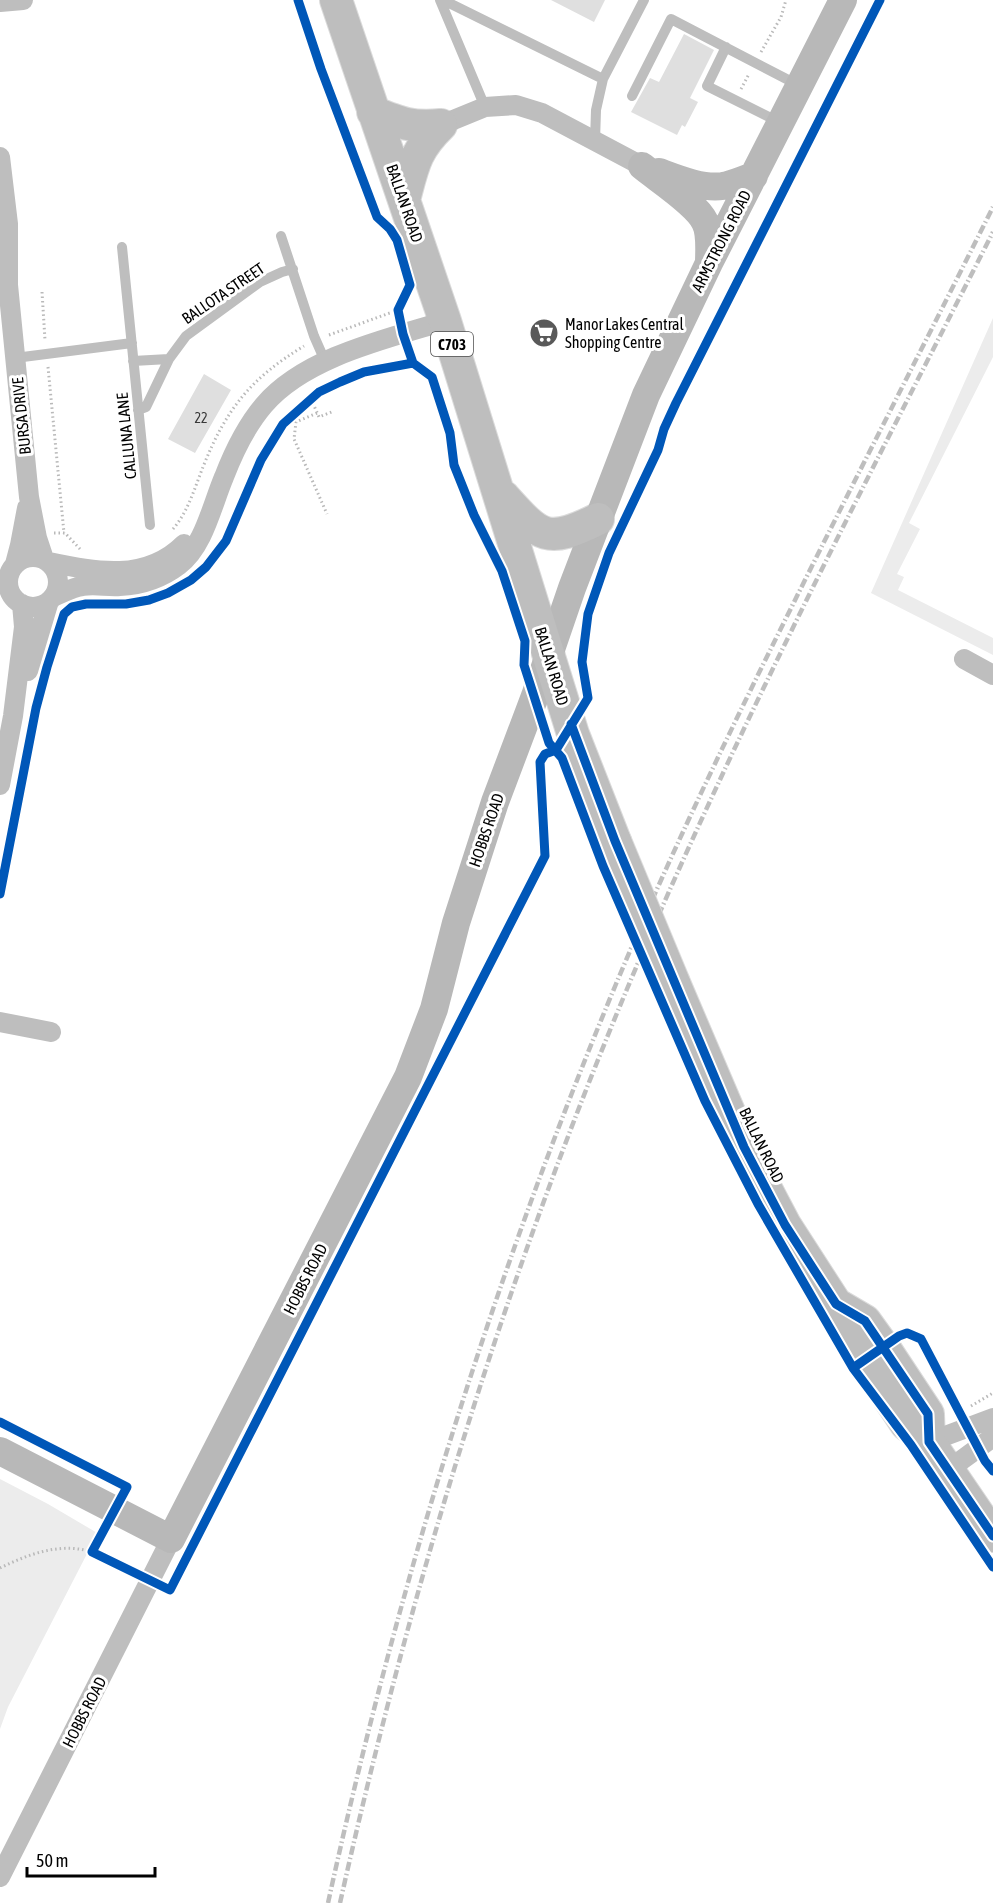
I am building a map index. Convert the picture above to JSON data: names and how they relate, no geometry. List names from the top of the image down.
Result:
{
  "streets": {
    "main road": ["BALLAN ROAD", "C703"],
    "street": ["ARMSTRONG ROAD", "BURSA DRIVE", "HOBBS ROAD"],
    "lane": ["BALLOTA STREET", "CALLUNA LANE"]
  },
  "crossings": [
    ["BALLAN ROAD", "ARMSTRONG ROAD"],
    ["BALLAN ROAD", "HOBBS ROAD"],
    ["ARMSTRONG ROAD", "HOBBS ROAD"],
    ["BALLOTA STREET", "CALLUNA LANE"]
  ],
  "places": {
    "supermarket": ["Manor Lakes Central Shopping Centre"]
  },
  "house_numbers": ["22"],
  "scale_bar": "50 m"
}
